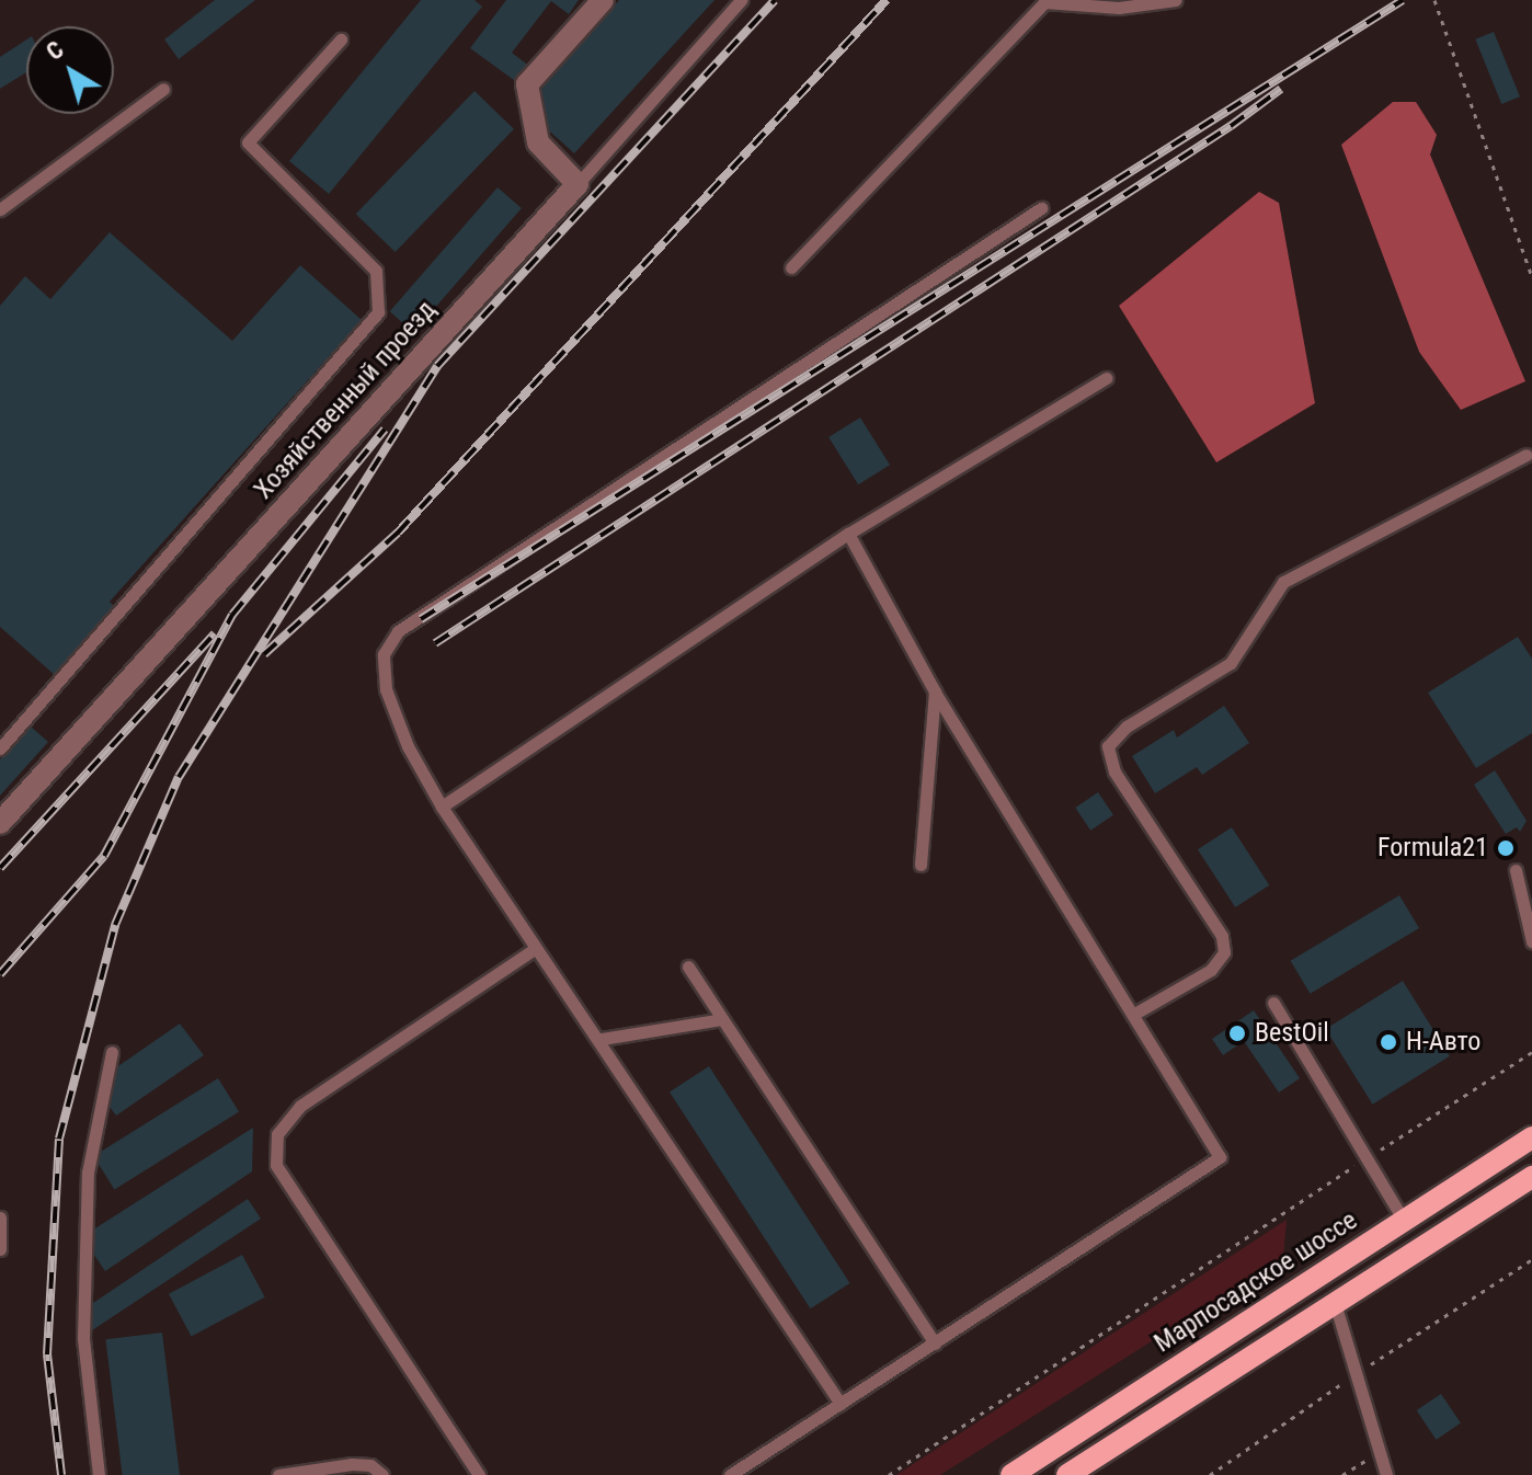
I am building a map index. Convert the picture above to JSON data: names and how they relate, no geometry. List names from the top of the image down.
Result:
{
  "streets": {
    "main road": ["Марпосадское шоссе"],
    "street": ["Хозяйственный проезд"]
  },
  "places": ["Formula21", "BestOil", "Н-Авто"],
  "north": "top left"
}
